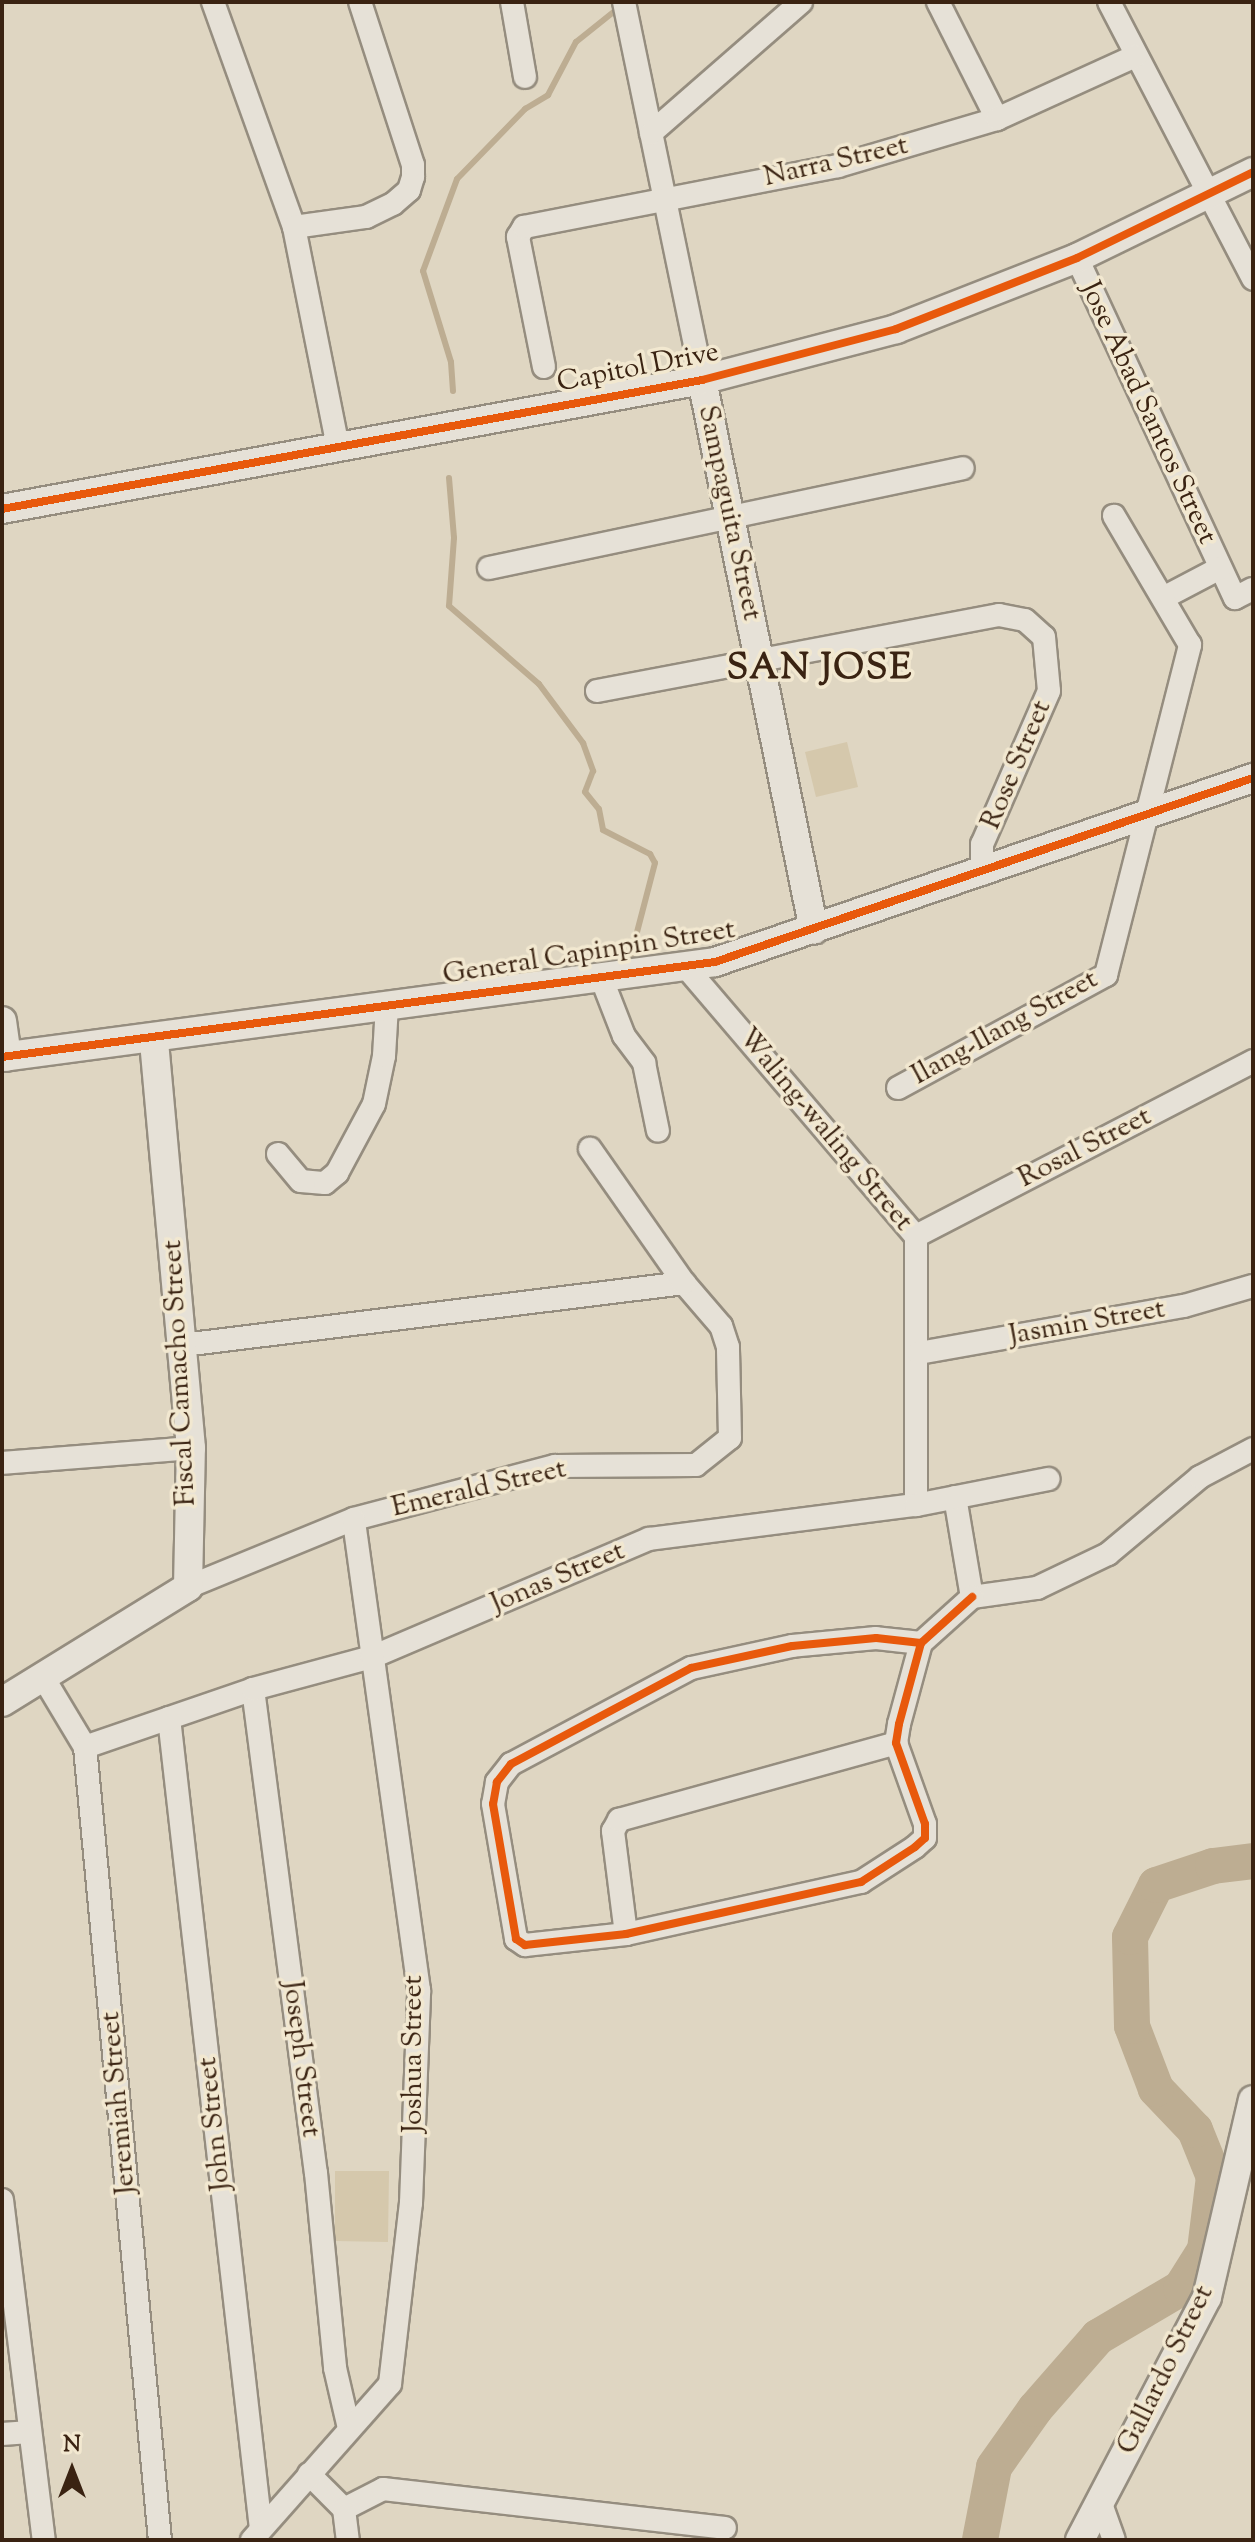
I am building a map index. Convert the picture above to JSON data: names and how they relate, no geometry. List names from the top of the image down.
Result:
{
  "streets": {
    "street": [
      "Narra Street",
      "Capitol Drive",
      "Jose Abad Santos Street",
      "Sampaguita Street",
      "Rose Street",
      "General Capinpin Street",
      "Ilang-Ilang Street",
      "Waling-waling Street",
      "Rosal Street",
      "Jasmin Street",
      "Fiscal Camacho Street",
      "Emerald Street",
      "Jonas Street",
      "Joshua Street",
      "Joseph Street",
      "Jeremiah Street",
      "John Street",
      "Gallardo Street"
    ]
  },
  "crossings": [
    ["Narra Street", "Sampaguita Street"],
    ["Capitol Drive", "Jose Abad Santos Street"],
    ["Capitol Drive", "Sampaguita Street"],
    ["Sampaguita Street", "Rose Street"],
    ["Sampaguita Street", "General Capinpin Street"],
    ["Rose Street", "General Capinpin Street"],
    ["General Capinpin Street", "Ilang-Ilang Street"],
    ["General Capinpin Street", "Waling-waling Street"],
    ["General Capinpin Street", "Fiscal Camacho Street"],
    ["Waling-waling Street", "Rosal Street"],
    ["Waling-waling Street", "Jasmin Street"],
    ["Waling-waling Street", "Jonas Street"],
    ["Fiscal Camacho Street", "Emerald Street"],
    ["Emerald Street", "Joshua Street"],
    ["Jonas Street", "Joshua Street"],
    ["Jonas Street", "Joseph Street"],
    ["Jonas Street", "Jeremiah Street"],
    ["Jonas Street", "John Street"],
    ["Joshua Street", "Joseph Street"],
    ["Joshua Street", "John Street"]
  ],
  "districts": ["SAN JOSE"],
  "north": "top"
}
